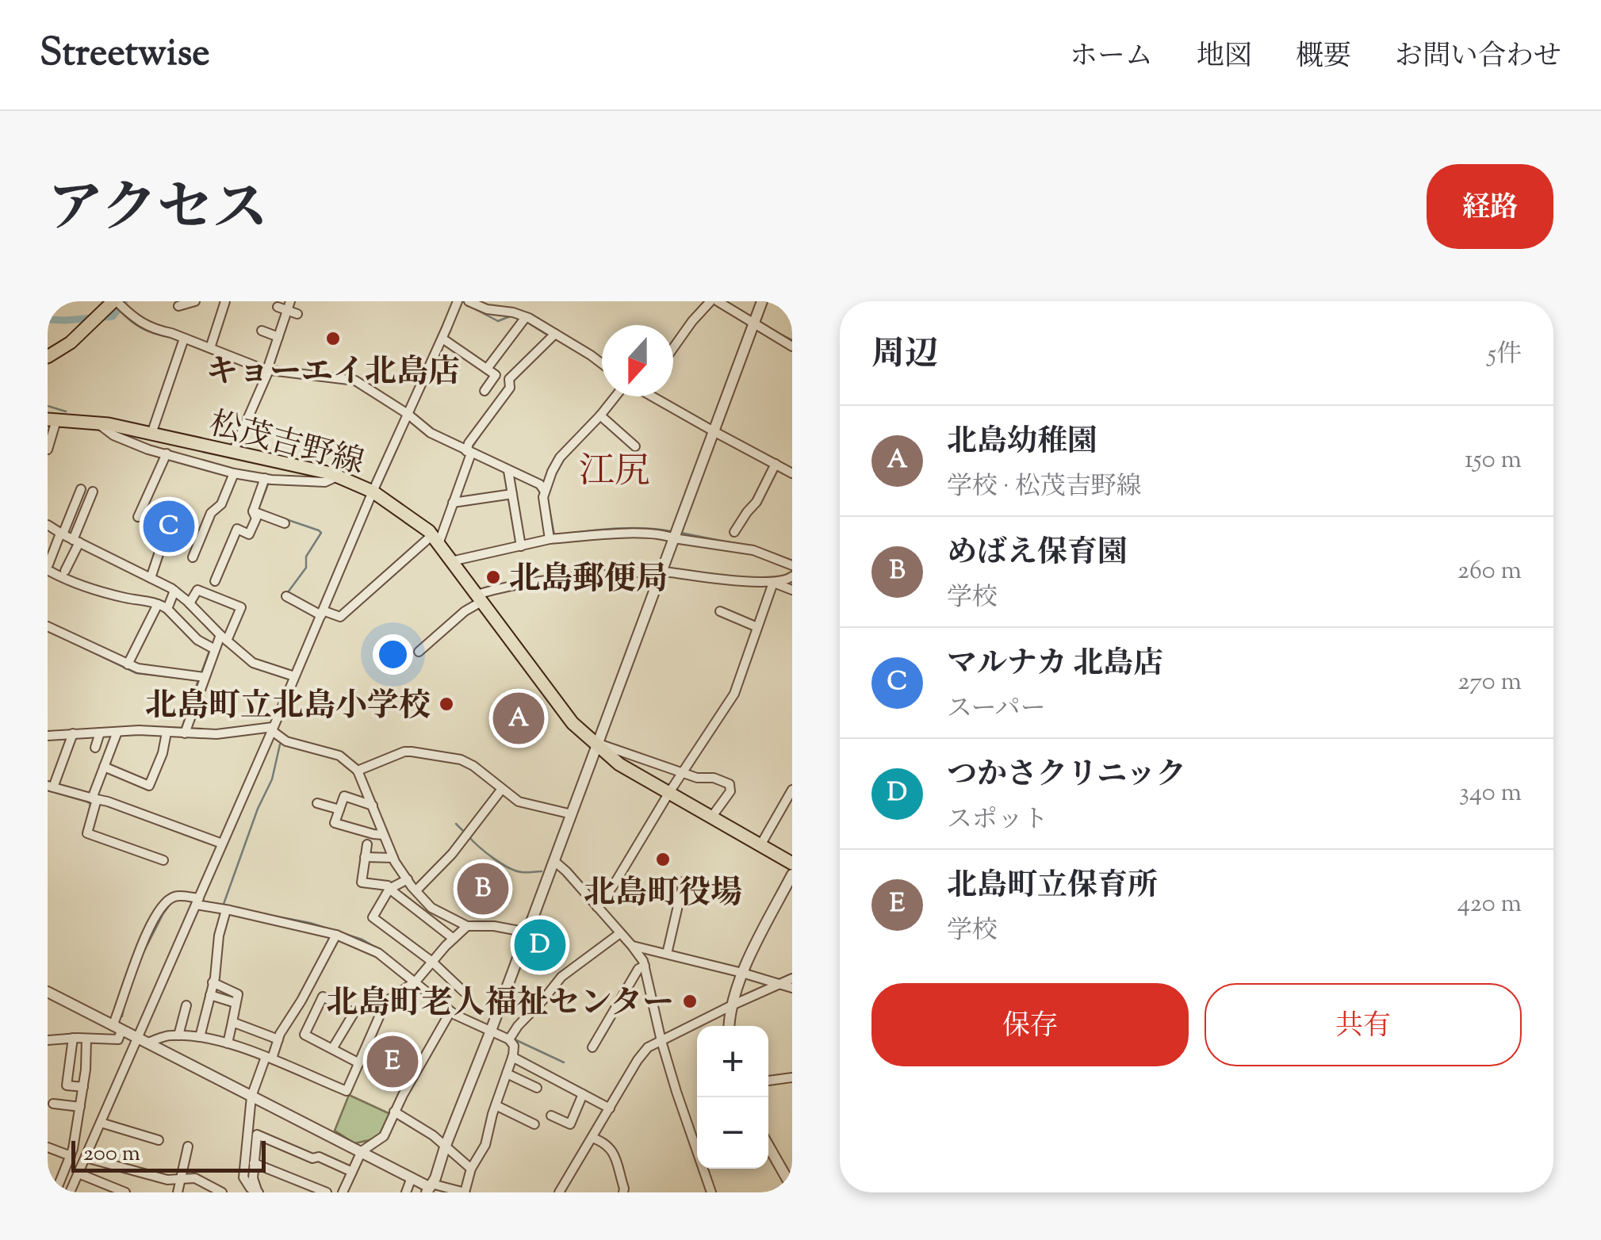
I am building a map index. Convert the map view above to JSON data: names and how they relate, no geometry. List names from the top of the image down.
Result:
{
  "streets": {
    "main road": ["松茂吉野線"]
  },
  "districts": ["江尻"],
  "places": [
    "キョーエイ北島店",
    "北島郵便局",
    "北島町立北島小学校",
    "北島町役場",
    "北島町老人福祉センター"
  ],
  "scale_bar": "200 m",
  "north": "bottom",
  "page": {
    "header": "Streetwise",
    "nav": [
      "ホーム",
      "地図",
      "概要",
      "お問い合わせ"
    ],
    "title": "アクセス",
    "buttons": [
      "経路",
      ["保存", "共有"]
    ],
    "heading": ["周辺", "5件"],
    "list": [
      {
        "mark": "A",
        "name": "北島幼稚園",
        "note": "学校 · 松茂吉野線",
        "value": "150 m"
      },
      {
        "mark": "B",
        "name": "めばえ保育園",
        "note": "学校",
        "value": "260 m"
      },
      {
        "mark": "C",
        "name": "マルナカ 北島店",
        "note": "スーパー",
        "value": "270 m"
      },
      {
        "mark": "D",
        "name": "つかさクリニック",
        "note": "スポット",
        "value": "340 m"
      },
      {
        "mark": "E",
        "name": "北島町立保育所",
        "note": "学校",
        "value": "420 m"
      }
    ],
    "pins": [
      "C",
      "A",
      "B",
      "D",
      "E"
    ],
    "map_buttons": ["+", "−"],
    "scale": "200 m"
  }
}
